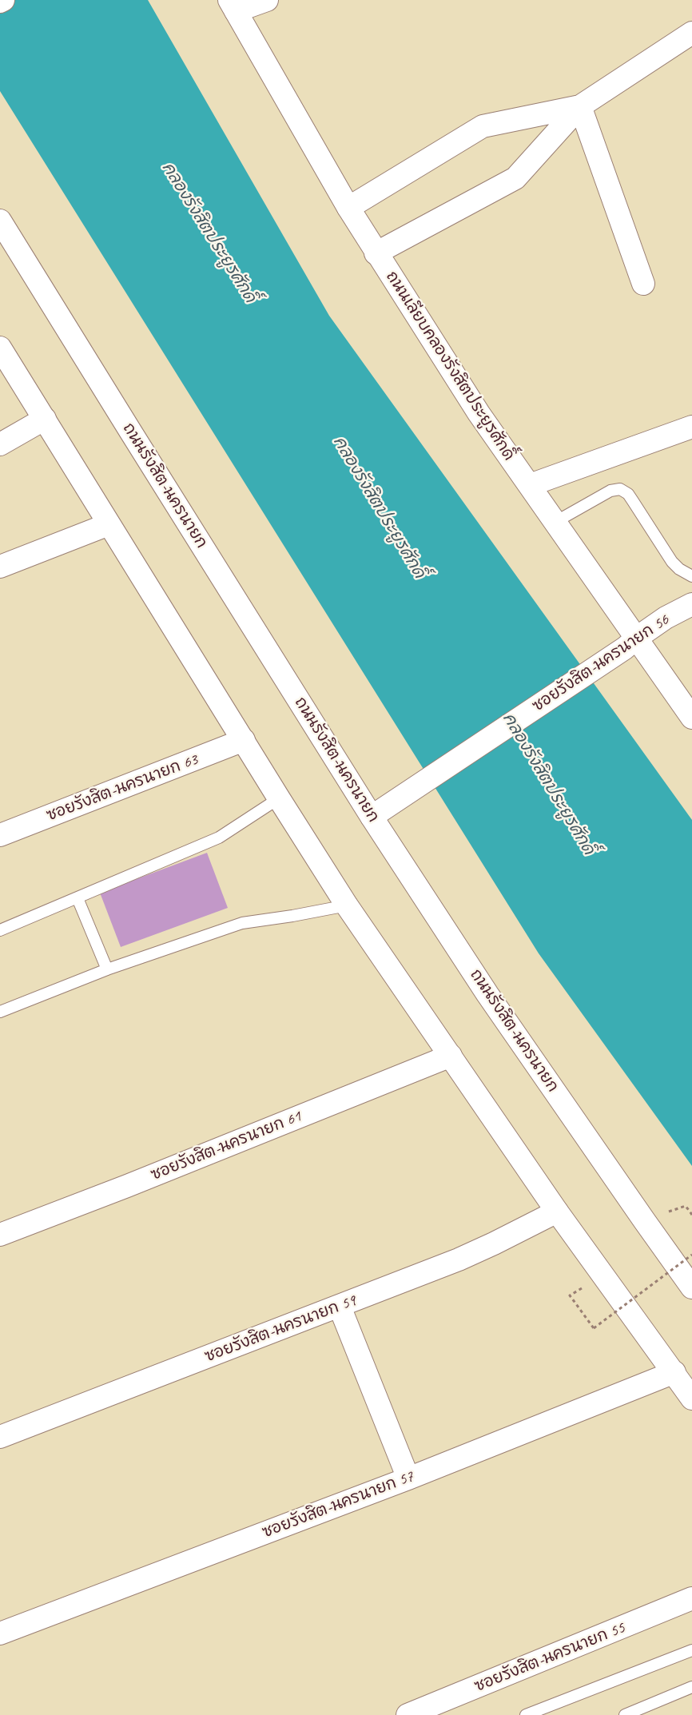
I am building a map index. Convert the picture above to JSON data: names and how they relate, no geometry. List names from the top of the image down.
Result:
{
  "streets": {
    "street": [
      "ถนนเลียบคลองรังสิตประยูรศักดิ์",
      "ถนนรังสิต-นครนายก",
      "ซอยรังสิต-นครนายก 56",
      "ซอยรังสิต-นครนายก 63",
      "ซอยรังสิต-นครนายก 61",
      "ซอยรังสิต-นครนายก 59",
      "ซอยรังสิต-นครนายก 57",
      "ซอยรังสิต-นครนายก 55"
    ]
  },
  "crossings": [
    ["ถนนเลียบคลองรังสิตประยูรศักดิ์", "ซอยรังสิต-นครนายก 56"],
    ["ถนนรังสิต-นครนายก", "ซอยรังสิต-นครนายก 56"]
  ],
  "water": ["คลองรังสิตประยูรศักดิ์"]
}
